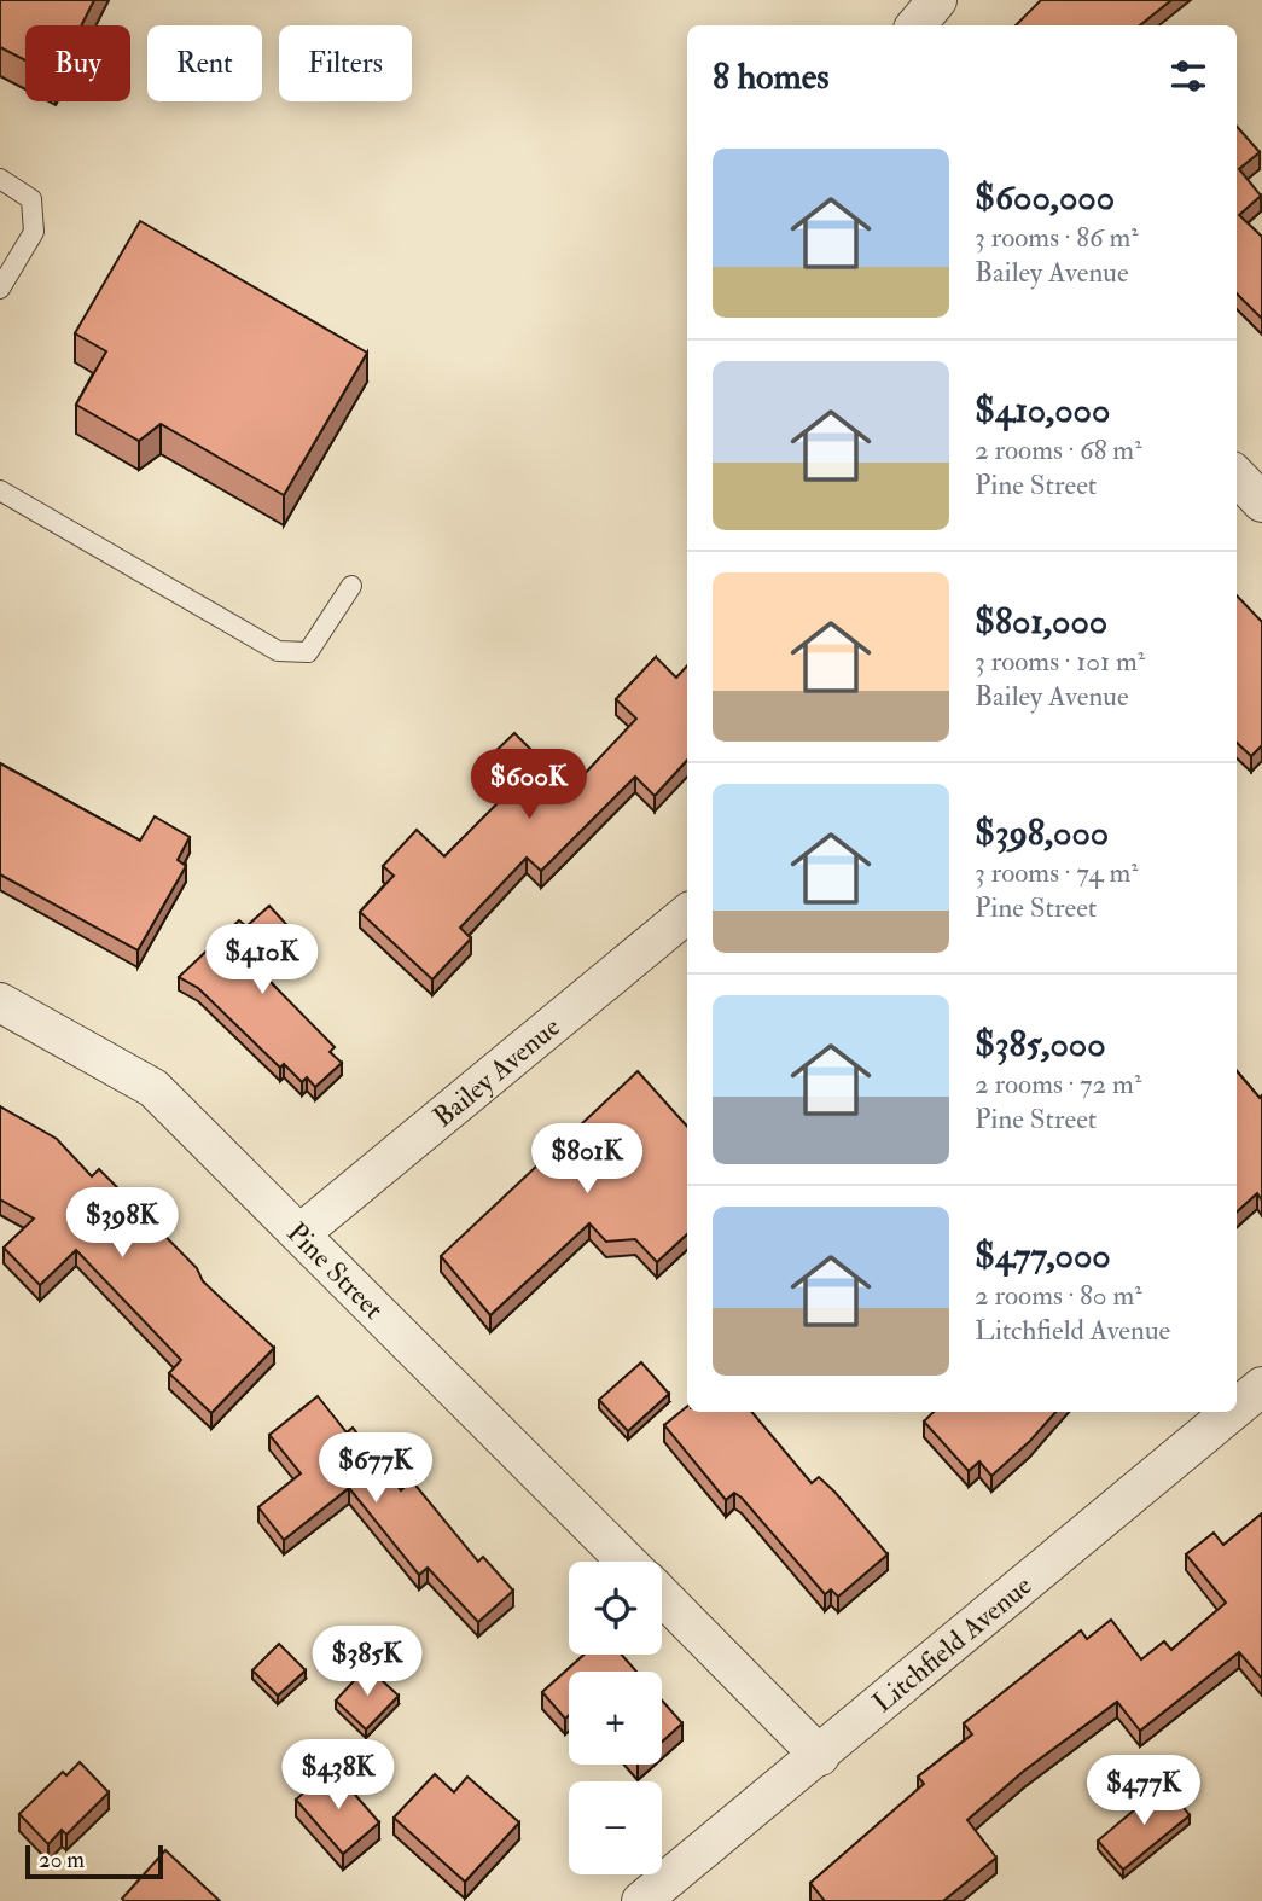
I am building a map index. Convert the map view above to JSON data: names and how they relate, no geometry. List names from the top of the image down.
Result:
{
  "streets": {
    "street": ["Bailey Avenue", "Pine Street", "Litchfield Avenue"]
  },
  "crossings": [
    ["Bailey Avenue", "Pine Street"],
    ["Pine Street", "Litchfield Avenue"]
  ],
  "scale_bar": "20 m",
  "page": {
    "chip": ["Buy", "Rent", "Filters"],
    "heading": "8 homes",
    "list": [
      {
        "name": "$600,000",
        "note": "3 rooms · 86 m² · Bailey Avenue"
      },
      {
        "name": "$410,000",
        "note": "2 rooms · 68 m² · Pine Street"
      },
      {
        "name": "$801,000",
        "note": "3 rooms · 101 m² · Bailey Avenue"
      },
      {
        "name": "$398,000",
        "note": "3 rooms · 74 m² · Pine Street"
      },
      {
        "name": "$385,000",
        "note": "2 rooms · 72 m² · Pine Street"
      },
      {
        "name": "$477,000",
        "note": "2 rooms · 80 m² · Litchfield Avenue"
      }
    ],
    "price": [
      "$600K",
      "$410K",
      "$801K",
      "$398K",
      "$677K",
      "$385K",
      "$438K",
      "$477K"
    ],
    "map_buttons": ["+", "−"],
    "scale": "20 m"
  }
}
